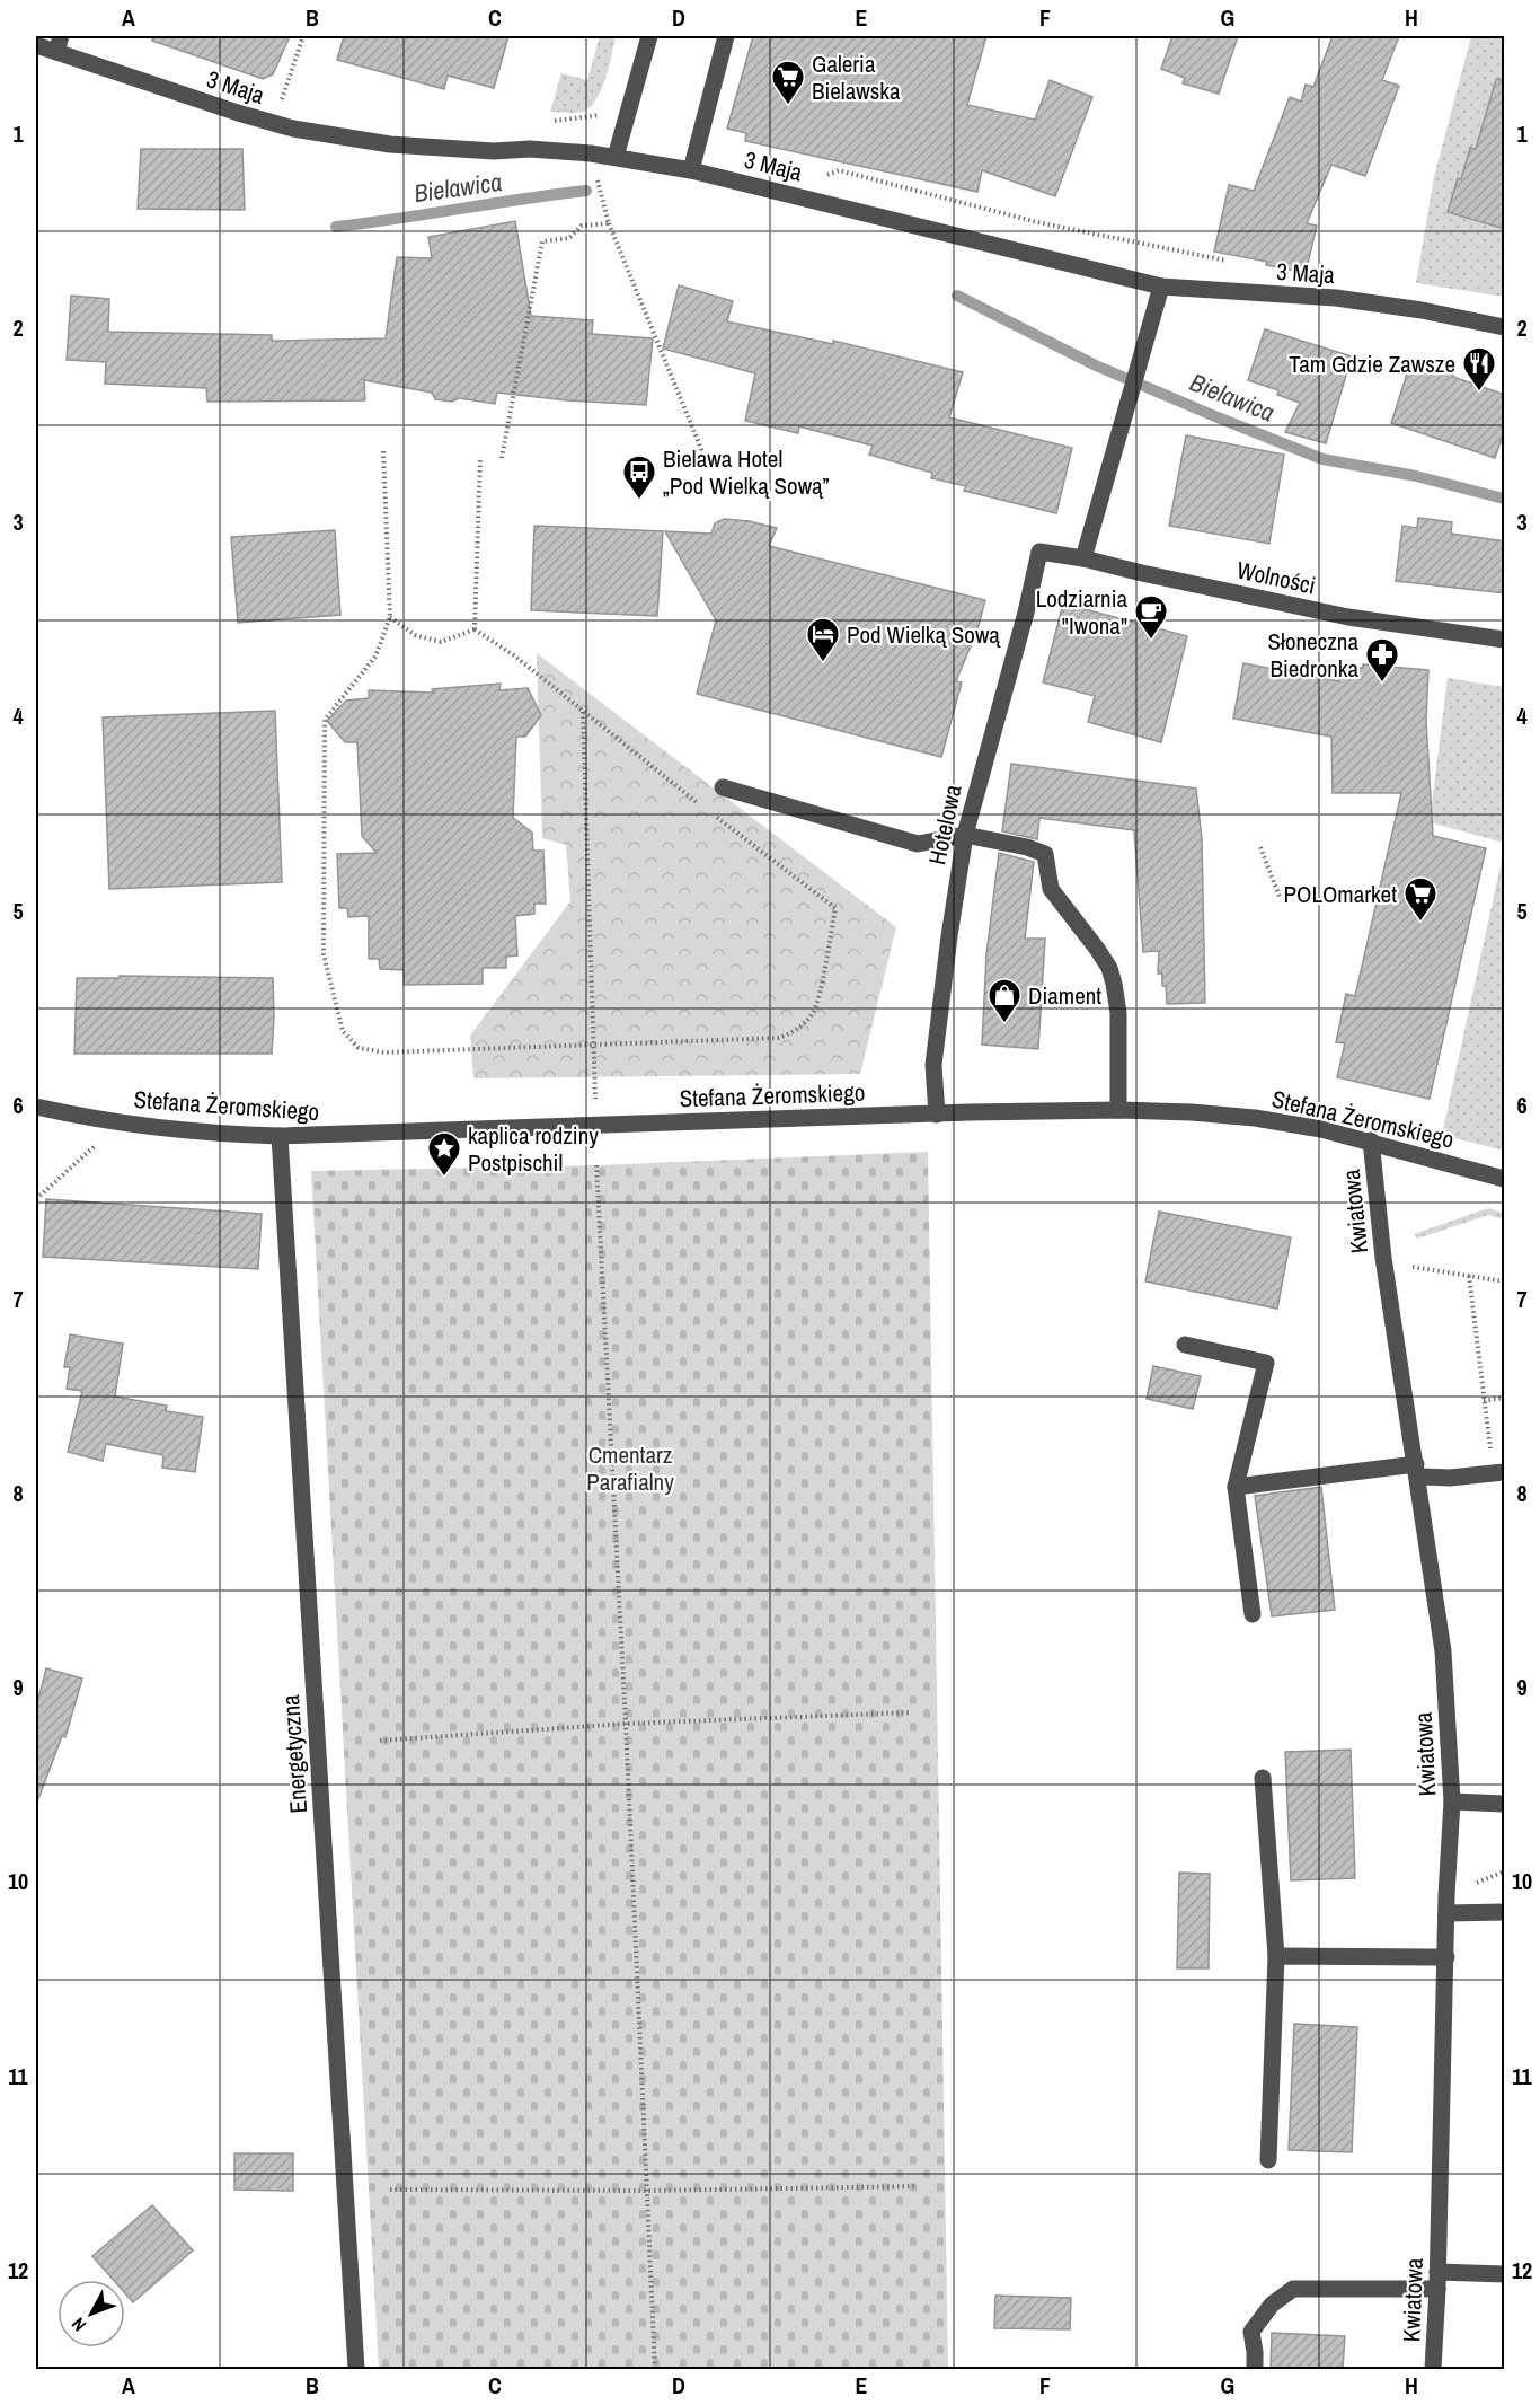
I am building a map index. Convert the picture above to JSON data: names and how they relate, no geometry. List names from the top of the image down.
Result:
{
  "streets": {
    "street": [
      "3 Maja",
      "Wolności",
      "Hotelowa",
      "Stefana Żeromskiego",
      "Kwiatowa",
      "Energetyczna"
    ]
  },
  "crossings": [
    ["Wolności", "Hotelowa"],
    ["Hotelowa", "Stefana Żeromskiego"],
    ["Stefana Żeromskiego", "Kwiatowa"],
    ["Stefana Żeromskiego", "Energetyczna"]
  ],
  "water": ["Bielawica"],
  "parks": ["Cmentarz Parafialny"],
  "places": {
    "supermarket": ["Galeria Bielawska", "POLOmarket"],
    "restaurant": ["Tam Gdzie Zawsze"],
    "bus stop": ["Bielawa Hotel „Pod Wielką Sową”"],
    "cafe": ["Lodziarnia \"Iwona\""],
    "hotel": ["Pod Wielką Sową"],
    "pharmacy": ["Słoneczna Biedronka"],
    "shop": ["Diament"],
    "place": ["kaplica rodziny Postpischil"]
  },
  "north": "bottom left",
  "grid": {
    "columns": [
      "A",
      "B",
      "C",
      "D",
      "E",
      "F",
      "G",
      "H"
    ],
    "rows": [
      "1",
      "2",
      "3",
      "4",
      "5",
      "6",
      "7",
      "8",
      "9",
      "10",
      "11",
      "12"
    ]
  }
}
